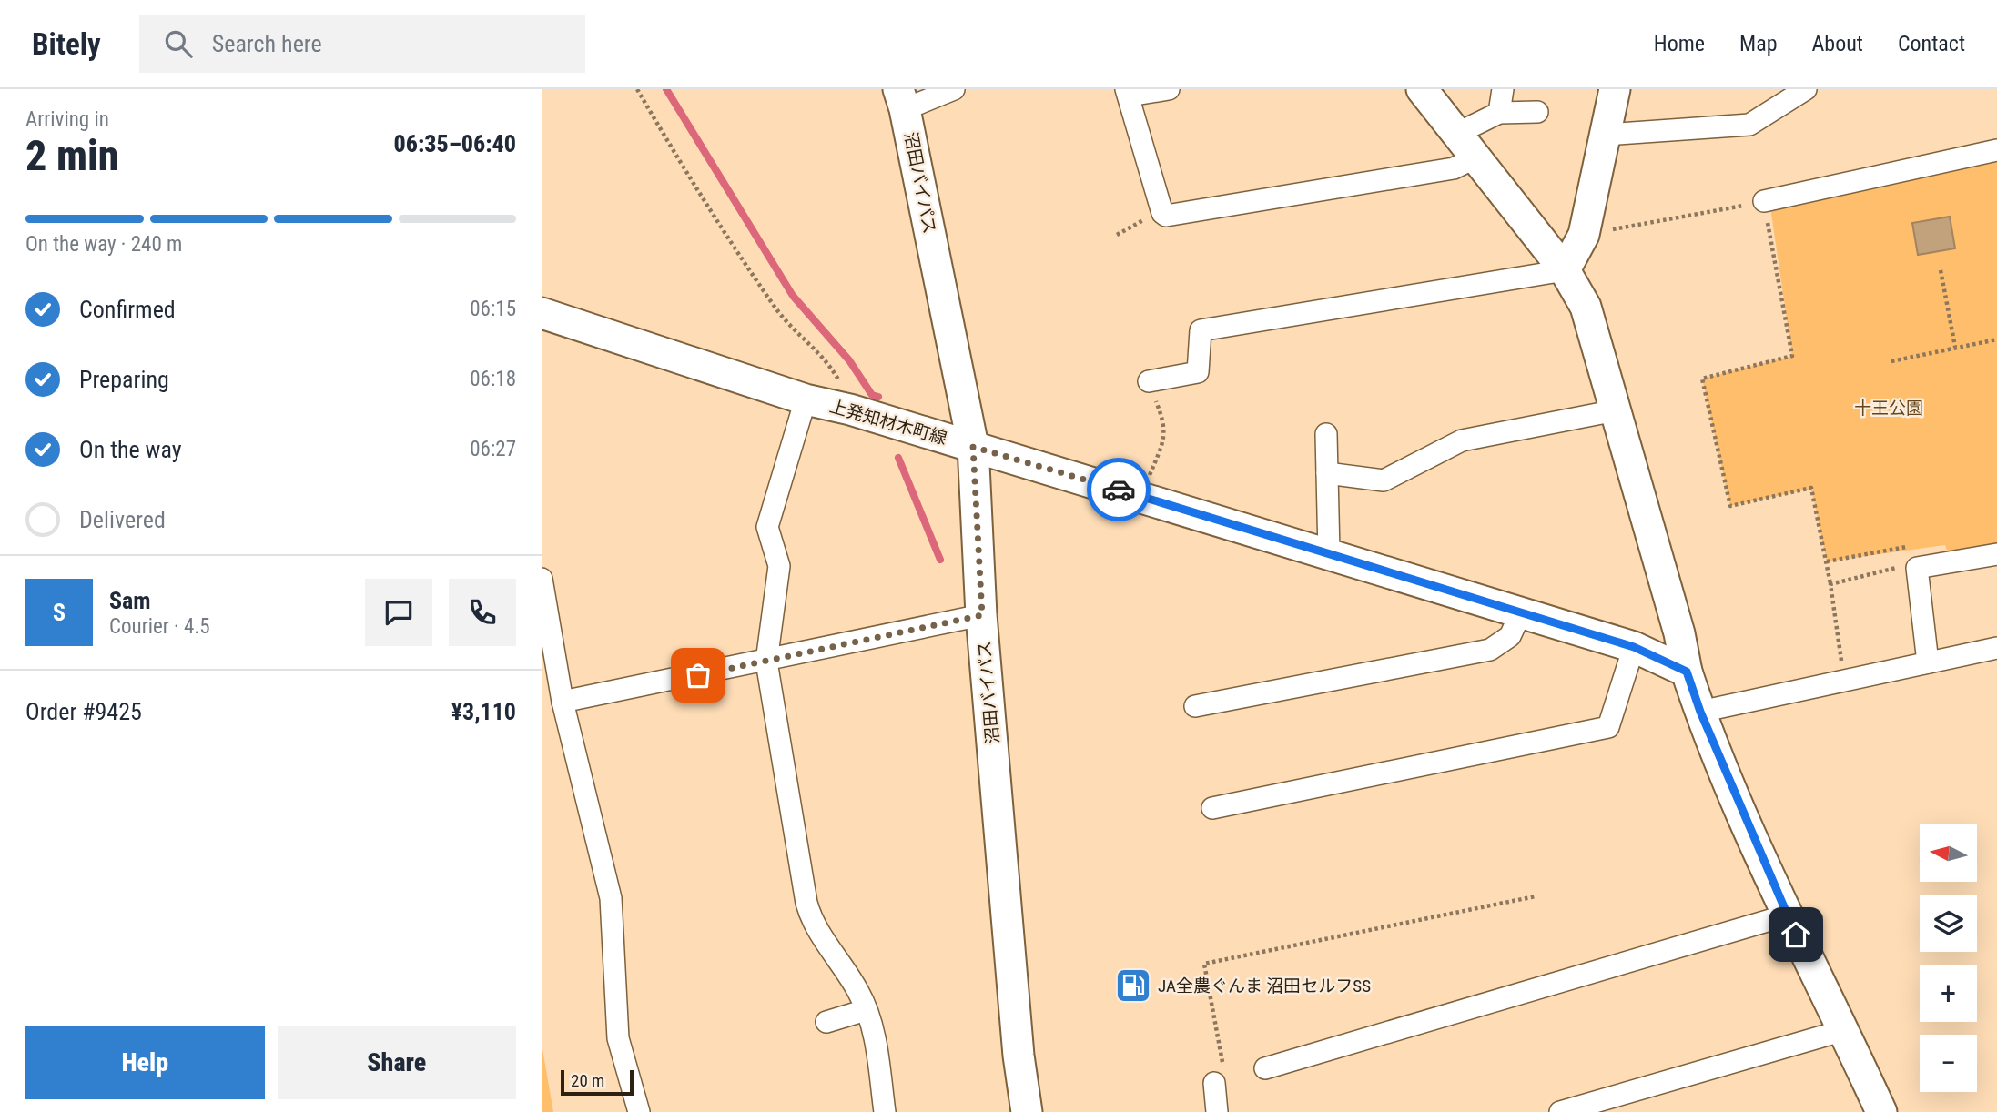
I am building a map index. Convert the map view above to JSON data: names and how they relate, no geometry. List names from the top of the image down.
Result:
{
  "streets": {
    "street": ["沼田バイパス", "上発知材木町線"]
  },
  "crossings": [
    ["沼田バイパス", "上発知材木町線"]
  ],
  "parks": ["十王公園"],
  "places": {
    "fuel station": ["JA全農ぐんま 沼田セルフSS"]
  },
  "scale_bar": "20 m",
  "north": "left",
  "page": {
    "header": "Bitely",
    "search": "Search here",
    "nav": [
      "Home",
      "Map",
      "About",
      "Contact"
    ],
    "heading": ["2 min", "Arriving in", "06:35–06:40"],
    "panel": [
      "Sam",
      "Courier · 4.5",
      "Order #9425",
      "¥3,110"
    ],
    "bar": "On the way · 240 m",
    "list": [
      ["Confirmed", "06:15"],
      ["Preparing", "06:18"],
      ["On the way", "06:27"],
      "Delivered"
    ],
    "round": "S",
    "map_buttons": ["+", "−"],
    "buttons": ["Help", "Share"],
    "scale": "20 m"
  }
}
